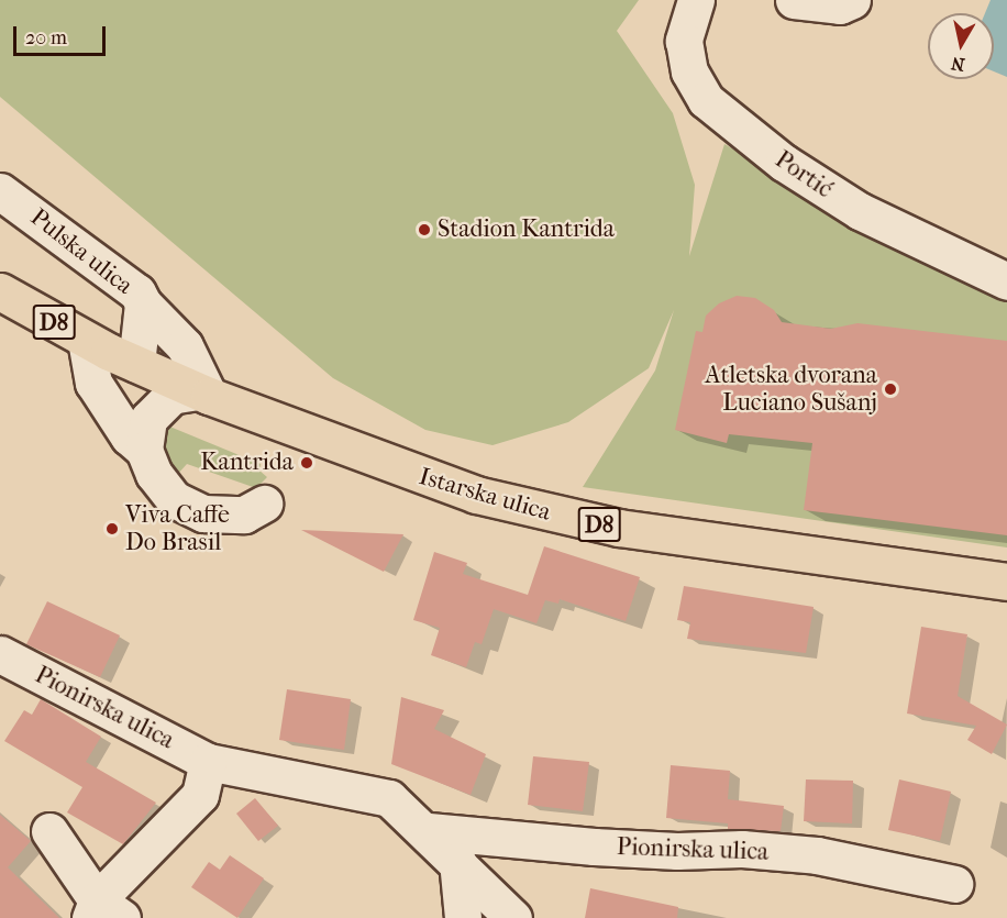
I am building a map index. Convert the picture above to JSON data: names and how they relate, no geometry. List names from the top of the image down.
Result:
{
  "streets": {
    "main road": ["D8", "Istarska ulica"],
    "street": ["Portić", "Pulska ulica", "Pionirska ulica"]
  },
  "crossings": [
    ["Pulska ulica", "D8"],
    ["Pulska ulica", "Istarska ulica"],
    ["D8", "Istarska ulica"]
  ],
  "places": [
    "Stadion Kantrida",
    "Atletska dvorana Luciano Sušanj",
    "Kantrida",
    "Viva Caffe Do Brasil"
  ],
  "scale_bar": "20 m",
  "north": "bottom"
}
